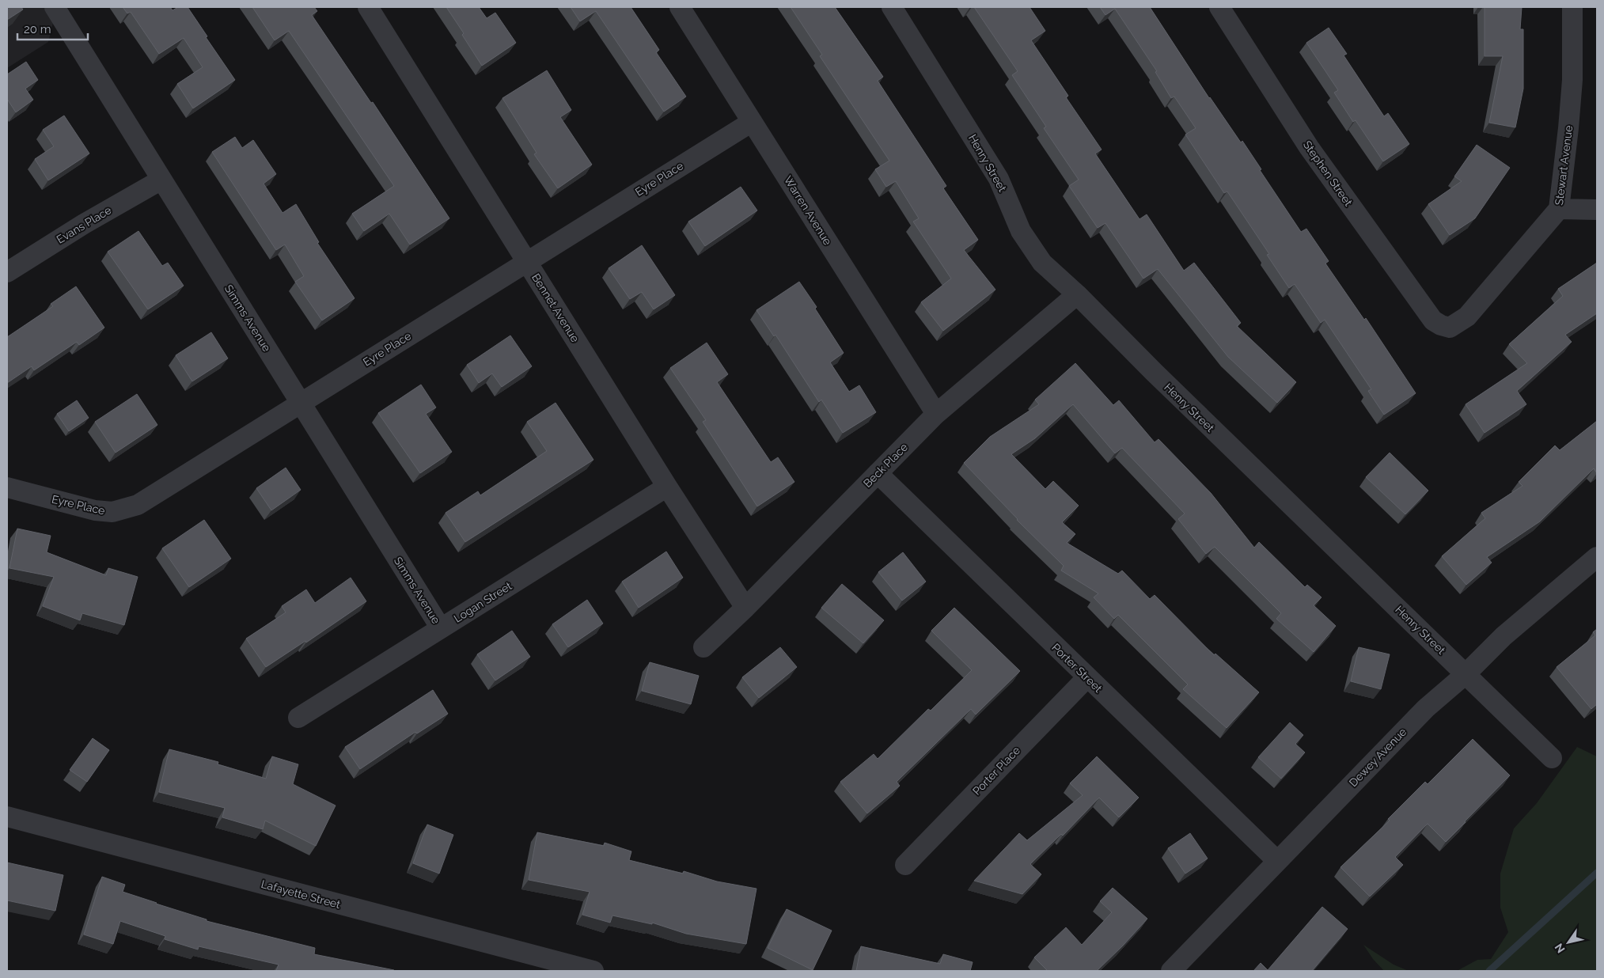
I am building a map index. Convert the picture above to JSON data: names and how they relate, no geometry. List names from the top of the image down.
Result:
{
  "streets": {
    "street": [
      "Henry Street",
      "Stewart Avenue",
      "Stephen Street",
      "Eyre Place",
      "Warren Avenue",
      "Evans Place",
      "Bennet Avenue",
      "Simms Avenue",
      "Beck Place",
      "Logan Street",
      "Porter Street",
      "Dewey Avenue",
      "Porter Place",
      "Lafayette Street"
    ]
  },
  "crossings": [
    ["Henry Street", "Beck Place"],
    ["Henry Street", "Dewey Avenue"],
    ["Stewart Avenue", "Stephen Street"],
    ["Eyre Place", "Warren Avenue"],
    ["Eyre Place", "Bennet Avenue"],
    ["Eyre Place", "Simms Avenue"],
    ["Warren Avenue", "Beck Place"],
    ["Evans Place", "Simms Avenue"],
    ["Bennet Avenue", "Beck Place"],
    ["Bennet Avenue", "Logan Street"],
    ["Simms Avenue", "Logan Street"],
    ["Beck Place", "Porter Street"],
    ["Porter Street", "Dewey Avenue"],
    ["Porter Street", "Porter Place"]
  ],
  "scale_bar": "20 m",
  "north": "bottom left"
}
